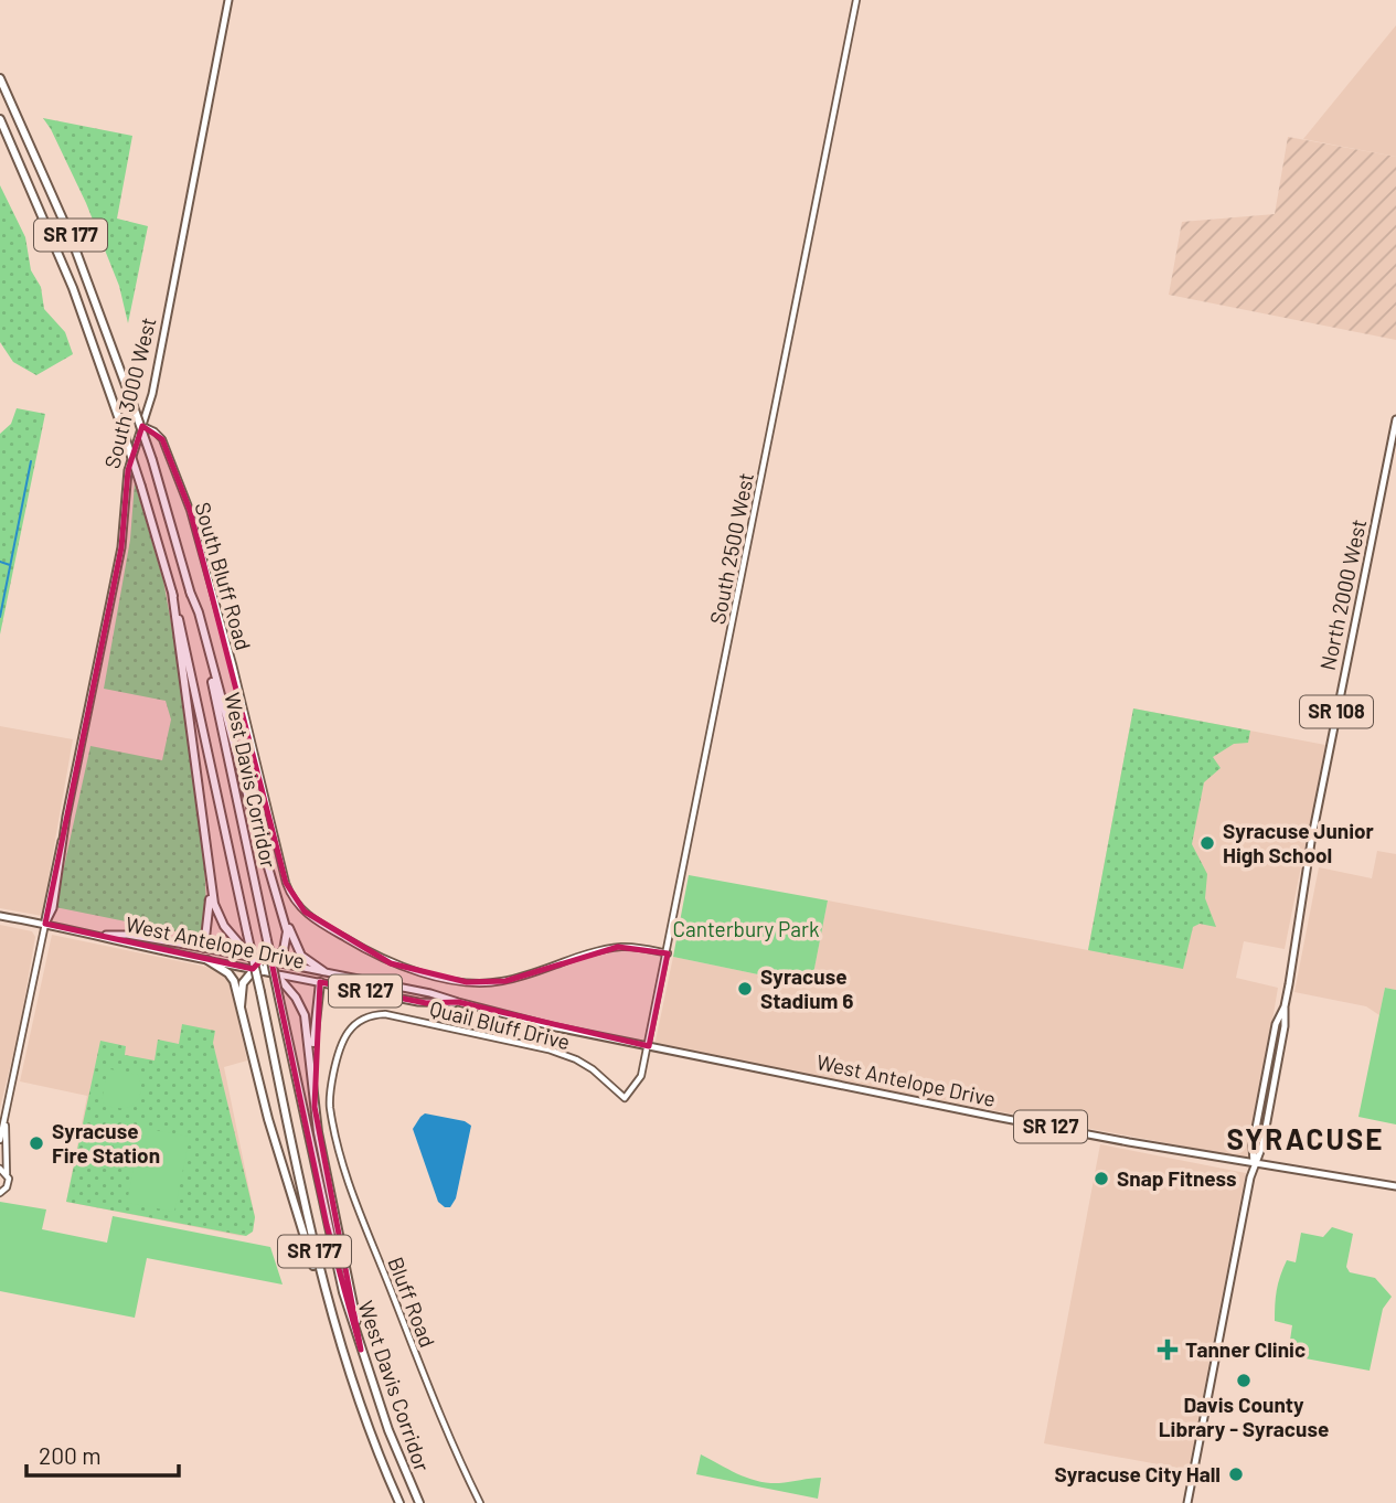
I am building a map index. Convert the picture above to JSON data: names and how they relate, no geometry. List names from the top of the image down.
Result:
{
  "streets": {
    "highway": ["SR 177", "West Davis Corridor"],
    "main road": [
      "South 3000 West",
      "North 2000 West",
      "SR 108",
      "West Antelope Drive",
      "SR 127"
    ],
    "street": [
      "South 2500 West",
      "South Bluff Road",
      "Quail Bluff Drive",
      "Bluff Road"
    ]
  },
  "crossings": [
    ["South 3000 West", "South Bluff Road"],
    ["South 3000 West", "West Antelope Drive"],
    ["South 2500 West", "South Bluff Road"],
    ["South 2500 West", "West Antelope Drive"],
    ["South 2500 West", "Quail Bluff Drive"],
    ["North 2000 West", "West Antelope Drive"],
    ["Quail Bluff Drive", "Bluff Road"]
  ],
  "districts": ["SYRACUSE"],
  "parks": ["Canterbury Park"],
  "places": {
    "other": [
      "Syracuse Junior High School",
      "Syracuse Stadium 6",
      "Syracuse Fire Station",
      "Snap Fitness",
      "Davis County Library - Syracuse",
      "Syracuse City Hall"
    ],
    "health": ["Tanner Clinic"]
  },
  "scale_bar": "200 m"
}
